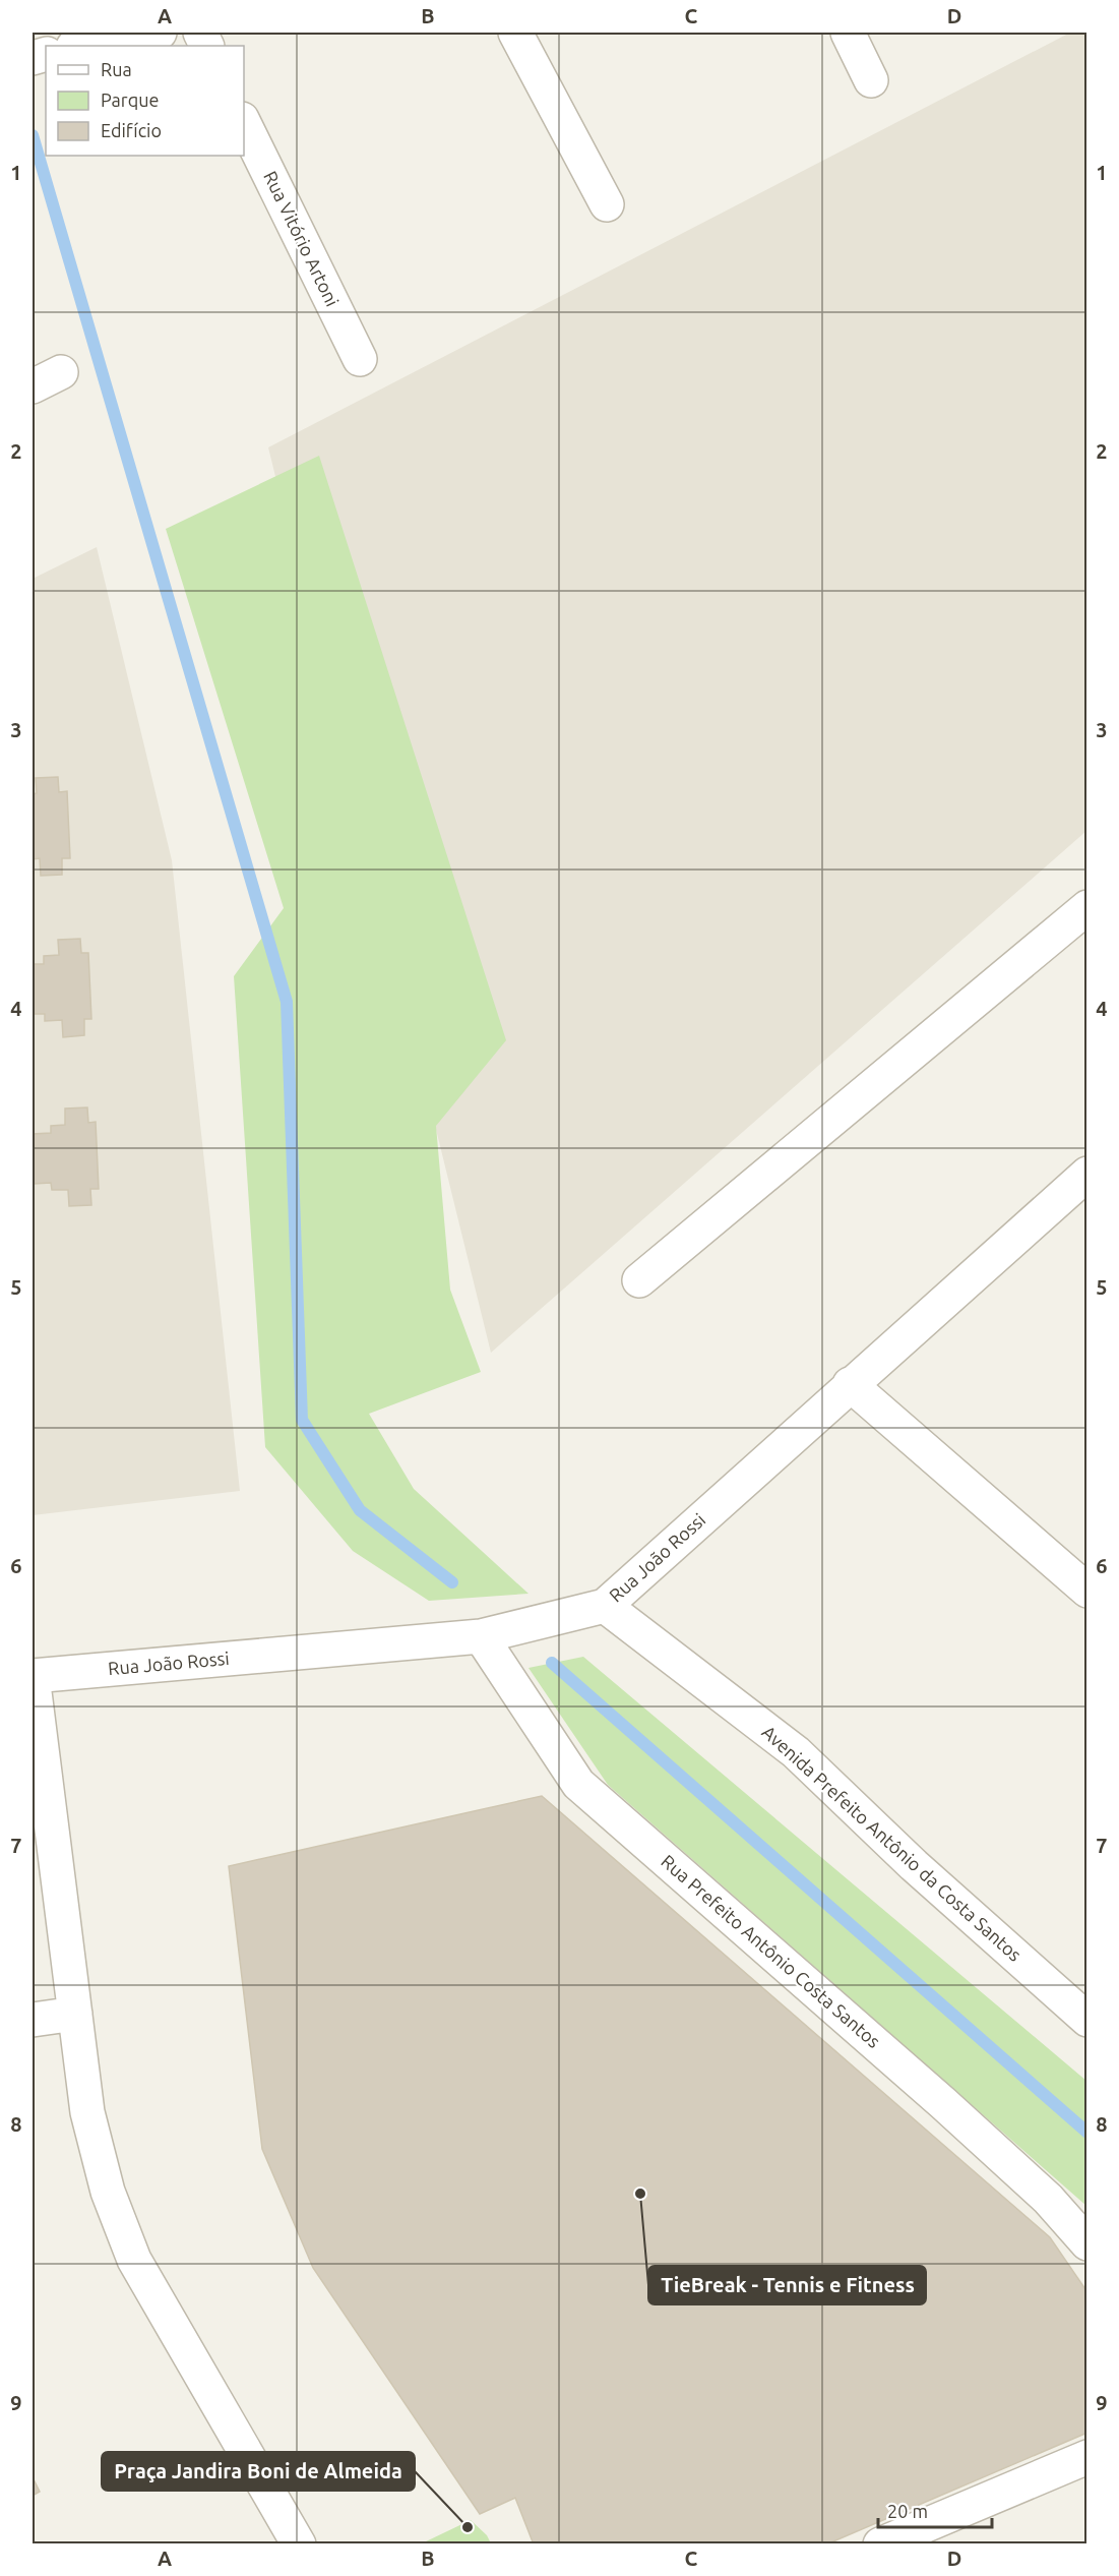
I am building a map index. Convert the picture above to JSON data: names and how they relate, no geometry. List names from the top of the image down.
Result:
{
  "streets": {
    "street": [
      "Rua Vitório Artoni",
      "Rua João Rossi",
      "Avenida Prefeito Antônio da Costa Santos",
      "Rua Prefeito Antônio Costa Santos"
    ]
  },
  "crossings": [
    ["Rua João Rossi", "Avenida Prefeito Antônio da Costa Santos"],
    ["Rua João Rossi", "Rua Prefeito Antônio Costa Santos"]
  ],
  "places": ["TieBreak - Tennis e Fitness", "Praça Jandira Boni de Almeida"],
  "legend": ["Rua", "Parque", "Edifício"],
  "scale_bar": "20 m",
  "grid": {
    "columns": [
      "A",
      "B",
      "C",
      "D"
    ],
    "rows": [
      "1",
      "2",
      "3",
      "4",
      "5",
      "6",
      "7",
      "8",
      "9"
    ]
  }
}
